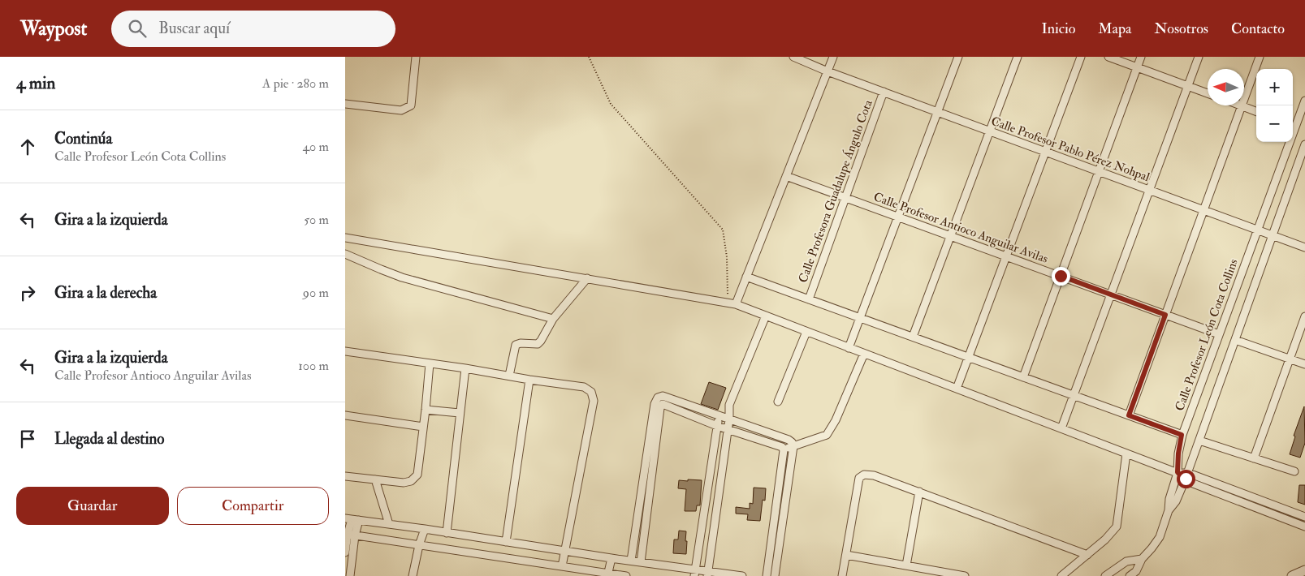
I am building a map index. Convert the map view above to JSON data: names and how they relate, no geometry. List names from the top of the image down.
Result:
{
  "streets": {
    "street": [
      "Calle Profesor Pablo Pérez Nohpal",
      "Calle Profesora Guadalupe Ángulo Cota",
      "Calle Profesor Antioco Anguilar Avilas",
      "Calle Profesor León Cota Collins"
    ]
  },
  "crossings": [
    ["Calle Profesor Pablo Pérez Nohpal", "Calle Profesora Guadalupe Ángulo Cota"],
    ["Calle Profesor Pablo Pérez Nohpal", "Calle Profesor León Cota Collins"],
    ["Calle Profesora Guadalupe Ángulo Cota", "Calle Profesor Antioco Anguilar Avilas"],
    ["Calle Profesor Antioco Anguilar Avilas", "Calle Profesor León Cota Collins"]
  ],
  "north": "left",
  "page": {
    "header": "Waypost",
    "search": "Buscar aquí",
    "nav": [
      "Inicio",
      "Mapa",
      "Nosotros",
      "Contacto"
    ],
    "heading": ["4 min", "A pie · 280 m"],
    "map_buttons": ["+", "−"],
    "list": [
      ["Continúa", "Calle Profesor León Cota Collins", "40 m"],
      ["Gira a la izquierda", "50 m"],
      ["Gira a la derecha", "90 m"],
      ["Gira a la izquierda", "Calle Profesor Antioco Anguilar Avilas", "100 m"],
      "Llegada al destino"
    ],
    "buttons": ["Guardar", "Compartir"]
  }
}
